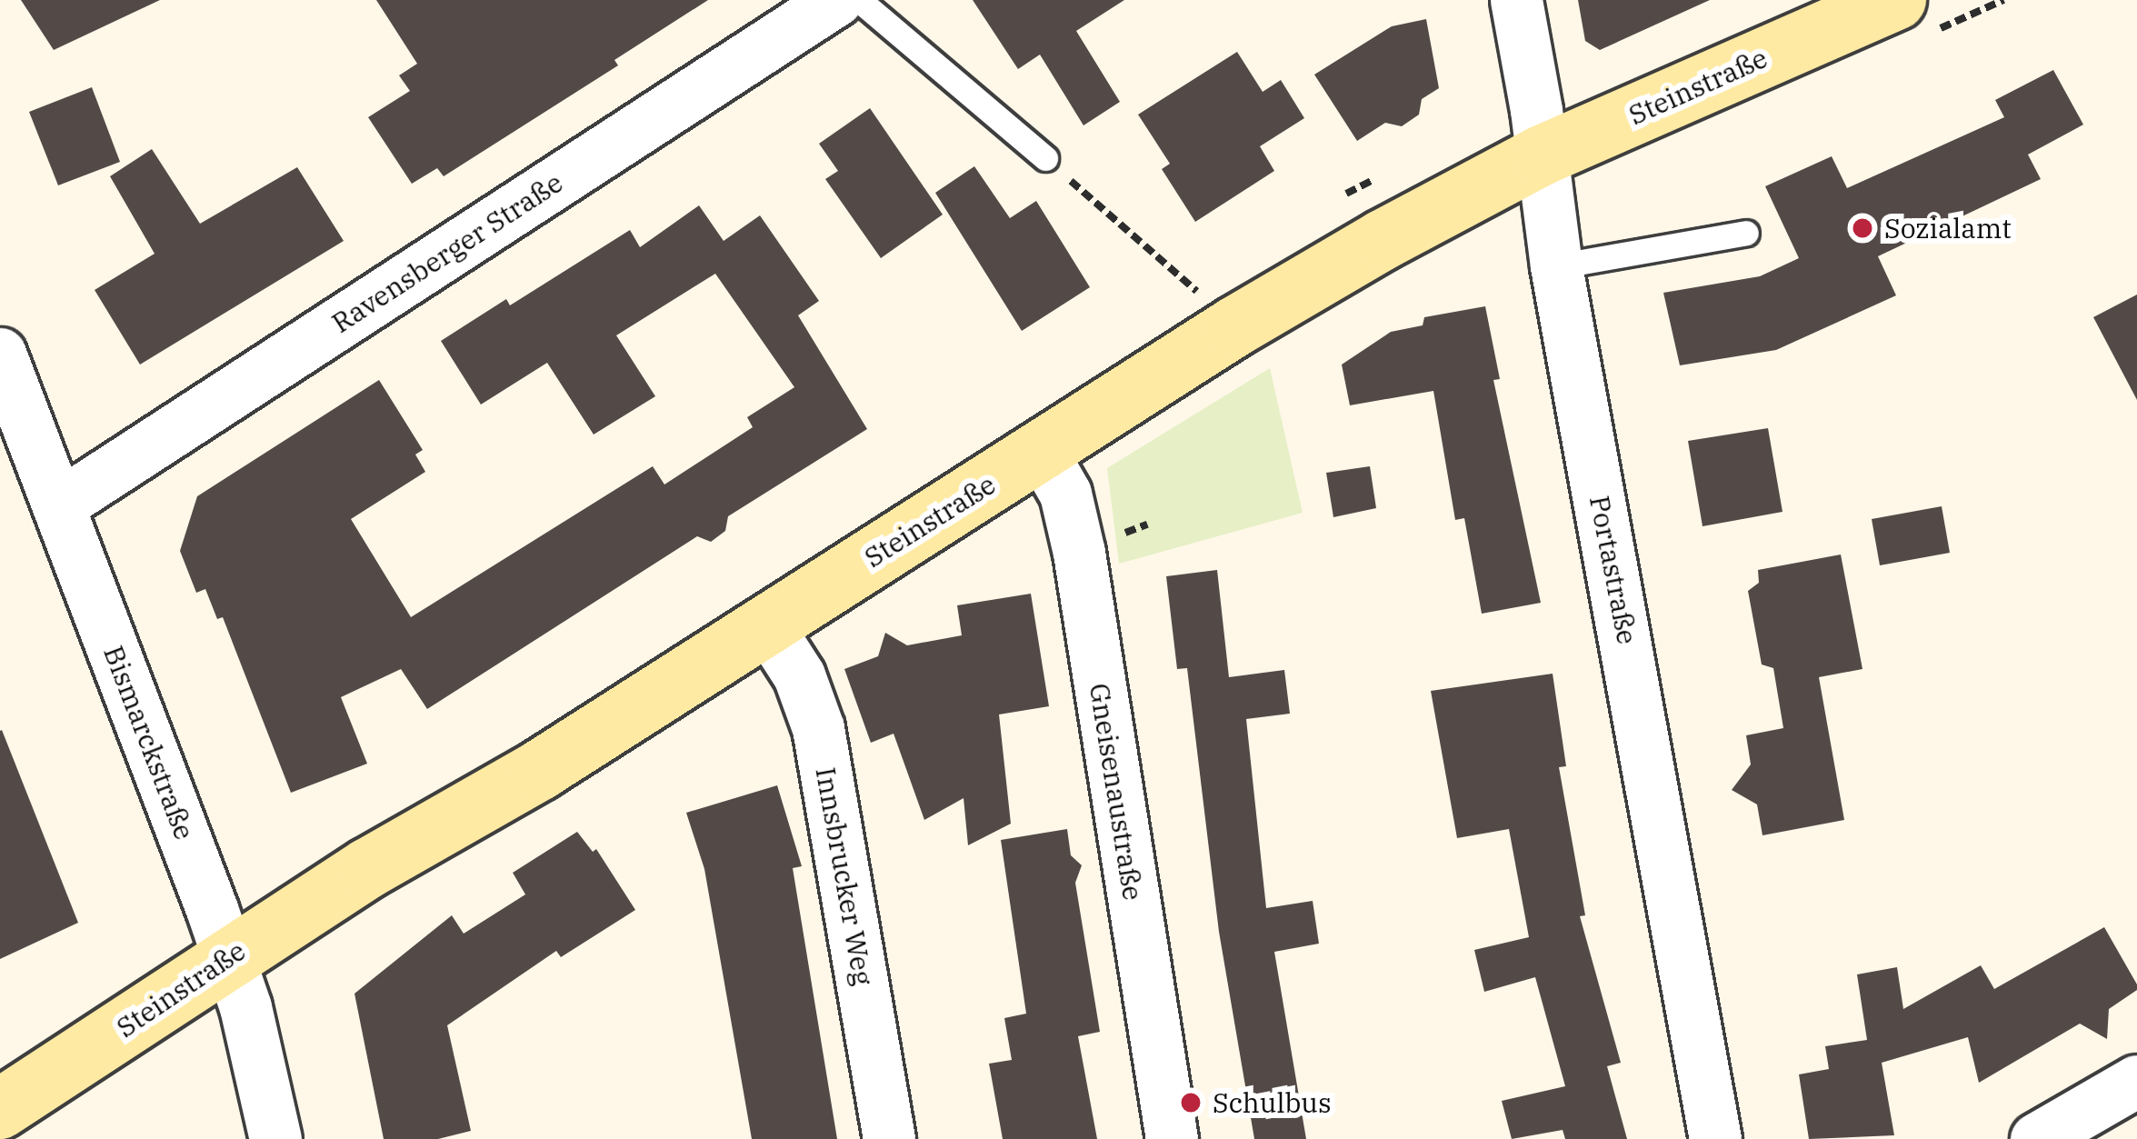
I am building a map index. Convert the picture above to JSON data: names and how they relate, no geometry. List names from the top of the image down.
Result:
{
  "streets": {
    "main road": ["Steinstraße"],
    "street": [
      "Ravensberger Straße",
      "Portastraße",
      "Bismarckstraße",
      "Gneisenaustraße",
      "Innsbrucker Weg"
    ]
  },
  "crossings": [
    ["Steinstraße", "Portastraße"],
    ["Steinstraße", "Bismarckstraße"],
    ["Steinstraße", "Gneisenaustraße"],
    ["Steinstraße", "Innsbrucker Weg"],
    ["Ravensberger Straße", "Bismarckstraße"]
  ],
  "places": ["Sozialamt", "Schulbus"]
}
